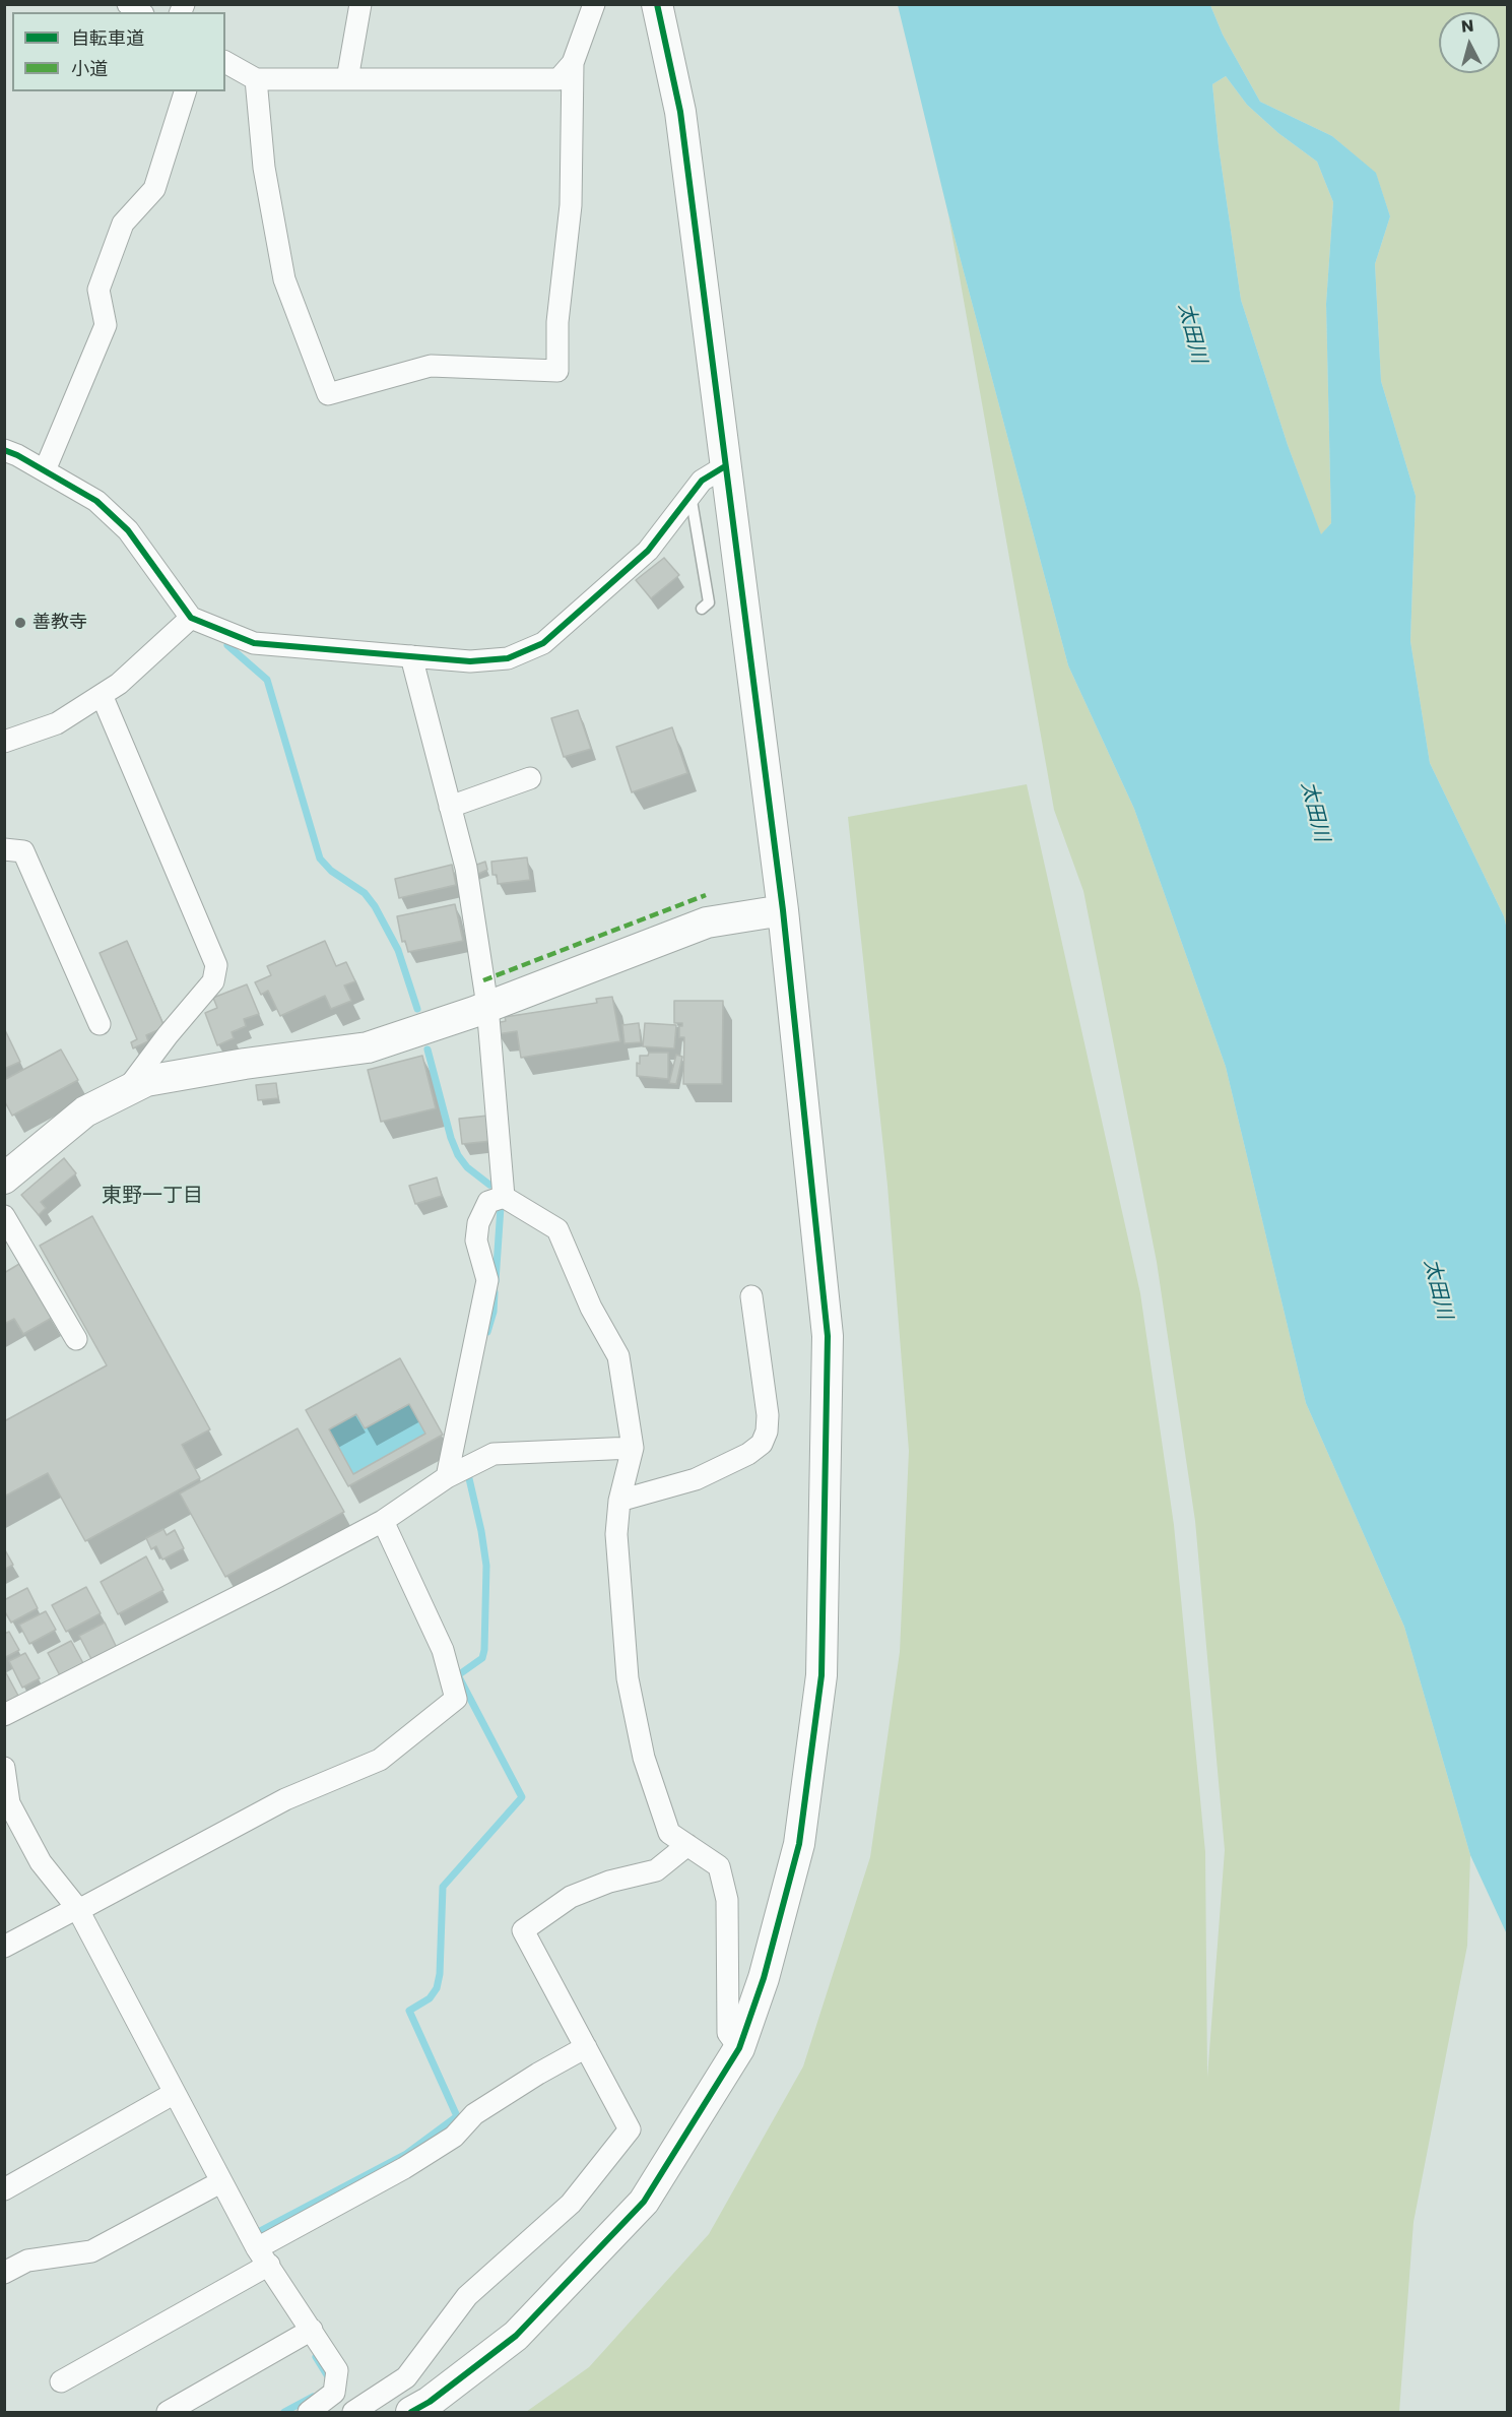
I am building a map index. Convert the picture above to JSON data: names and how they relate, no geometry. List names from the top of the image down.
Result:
{
  "districts": ["東野一丁目"],
  "water": ["太田川"],
  "places": ["善教寺"],
  "legend": ["自転車道", "小道"],
  "north": "top"
}
